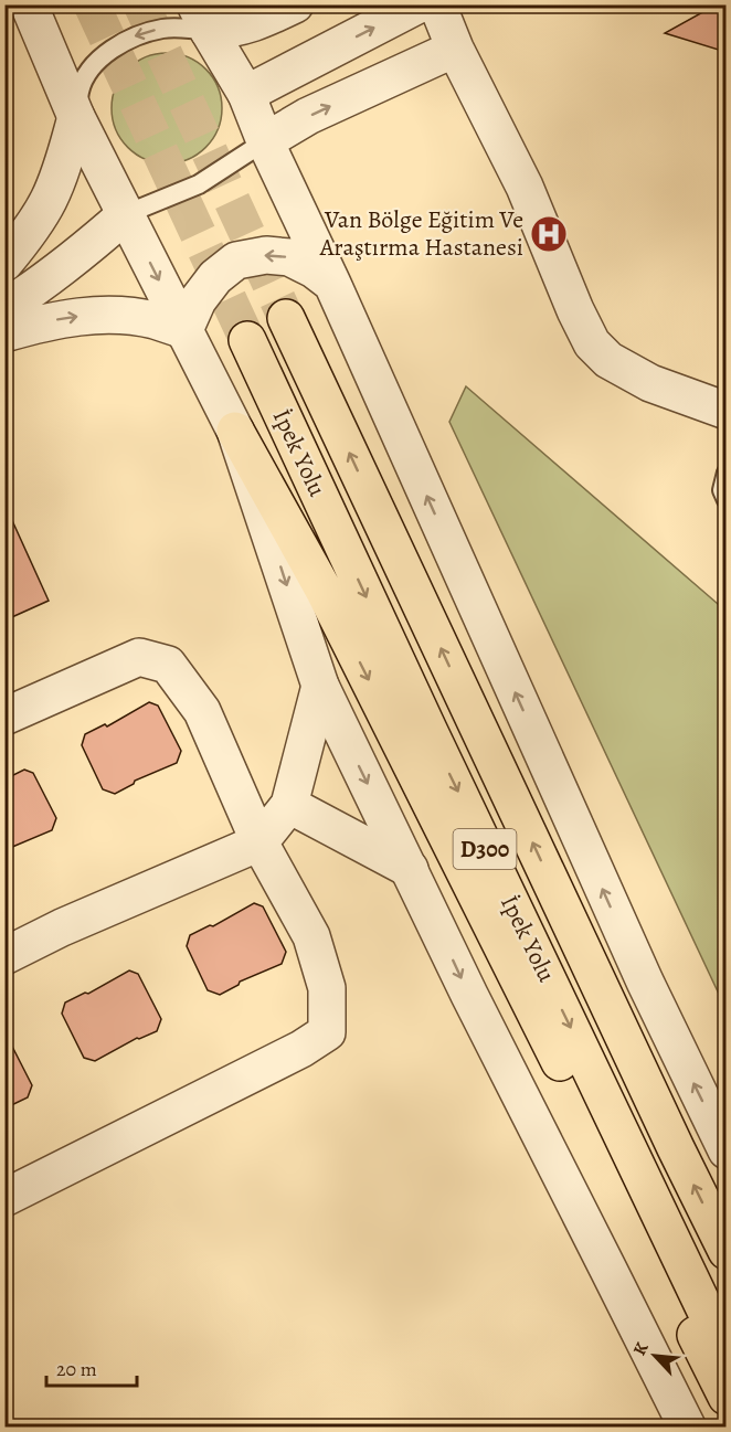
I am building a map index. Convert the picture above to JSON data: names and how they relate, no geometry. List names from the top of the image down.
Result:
{
  "streets": {
    "highway": ["İpek Yolu", "D300"]
  },
  "places": {
    "hospital": ["Van Bölge Eğitim Ve Araştırma Hastanesi"]
  },
  "scale_bar": "20 m",
  "north": "top left"
}
